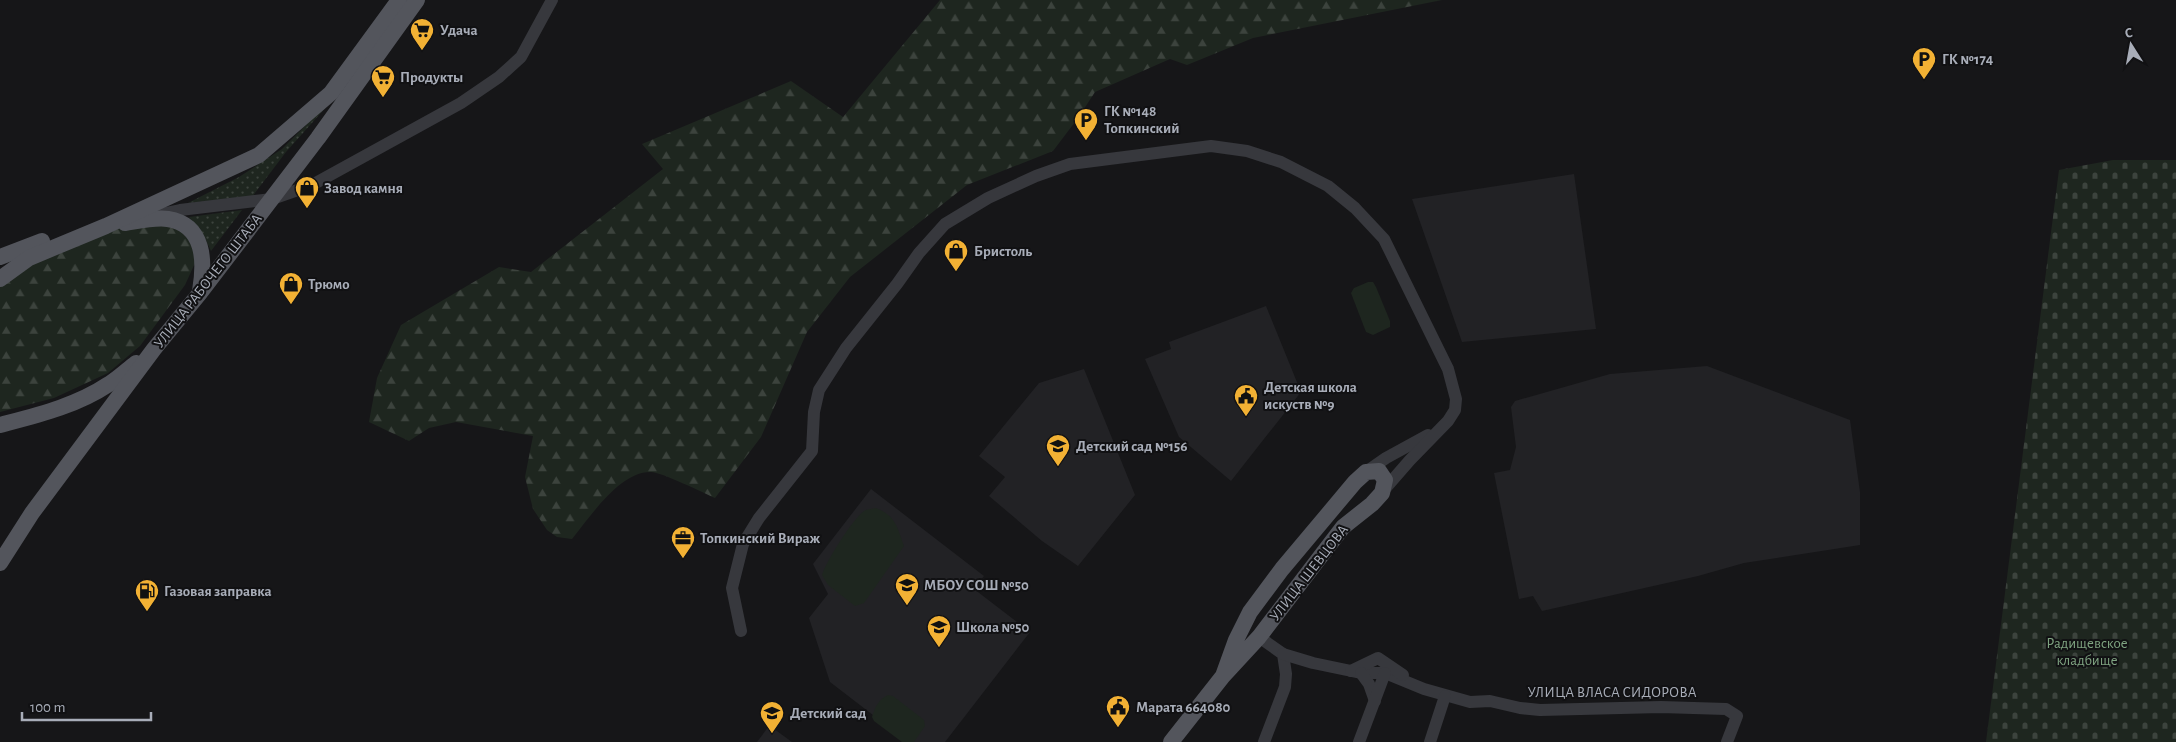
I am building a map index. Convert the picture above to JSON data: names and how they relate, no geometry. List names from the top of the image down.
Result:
{
  "streets": {
    "main road": ["УЛИЦА РАБОЧЕГО ШТАБА", "УЛИЦА ШЕВЦОВА"],
    "street": ["УЛИЦА ВЛАСА СИДОРОВА"]
  },
  "crossings": [
    ["УЛИЦА ШЕВЦОВА", "УЛИЦА ВЛАСА СИДОРОВА"]
  ],
  "parks": ["Радищевское кладбище"],
  "places": {
    "supermarket": ["Удача", "Продукты"],
    "parking": ["ГК №174", "ГК №148 Топкинский"],
    "shop": ["Завод камня", "Бристоль", "Трюмо"],
    "public building": ["Детская школа искуств №9", "Марата 664080"],
    "school or university": [
      "Детский сад №156",
      "МБОУ СОШ №50",
      "Школа №50",
      "Детский сад"
    ],
    "office": ["Топкинский Вираж"],
    "fuel station": ["Газовая заправка"]
  },
  "scale_bar": "100 m",
  "north": "top"
}
